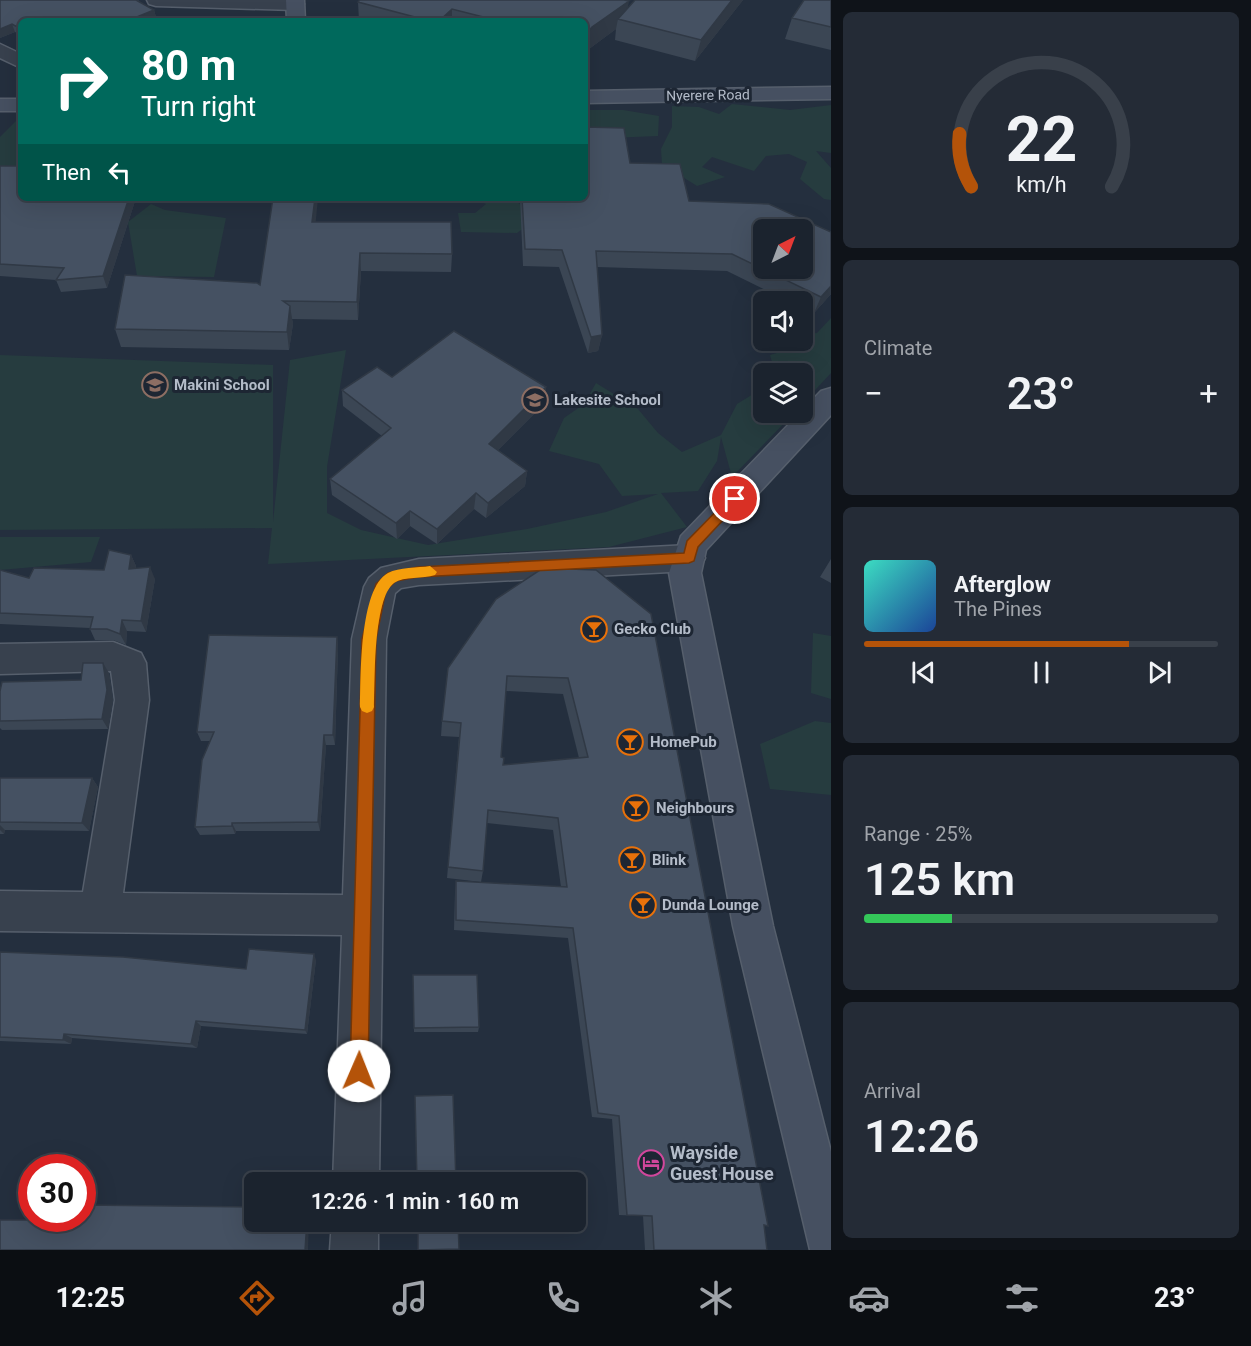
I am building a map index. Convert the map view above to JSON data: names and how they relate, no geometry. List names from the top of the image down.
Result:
{
  "streets": {
    "street": ["Nyerere Road"]
  },
  "places": {
    "school or university": ["Makini School", "Lakesite School"],
    "bar": [
      "Gecko Club",
      "HomePub",
      "Neighbours",
      "Blink",
      "Dunda Lounge"
    ],
    "hotel": ["Wayside Guest House"]
  },
  "north": "top right",
  "page": {
    "turn": ["80 m", "Turn right"],
    "then": "Then",
    "tile": [
      "Climate",
      ["Range · 25%", "125 km"],
      ["Arrival", "12:26"]
    ],
    "heat": ["−", "23°", "+"],
    "song": ["Afterglow", "The Pines"],
    "limit": "30",
    "trip": "12:26 · 1 min · 160 m",
    "tabs": ["12:25", "23°"],
    "gauge": ["22", "km/h"]
  }
}
